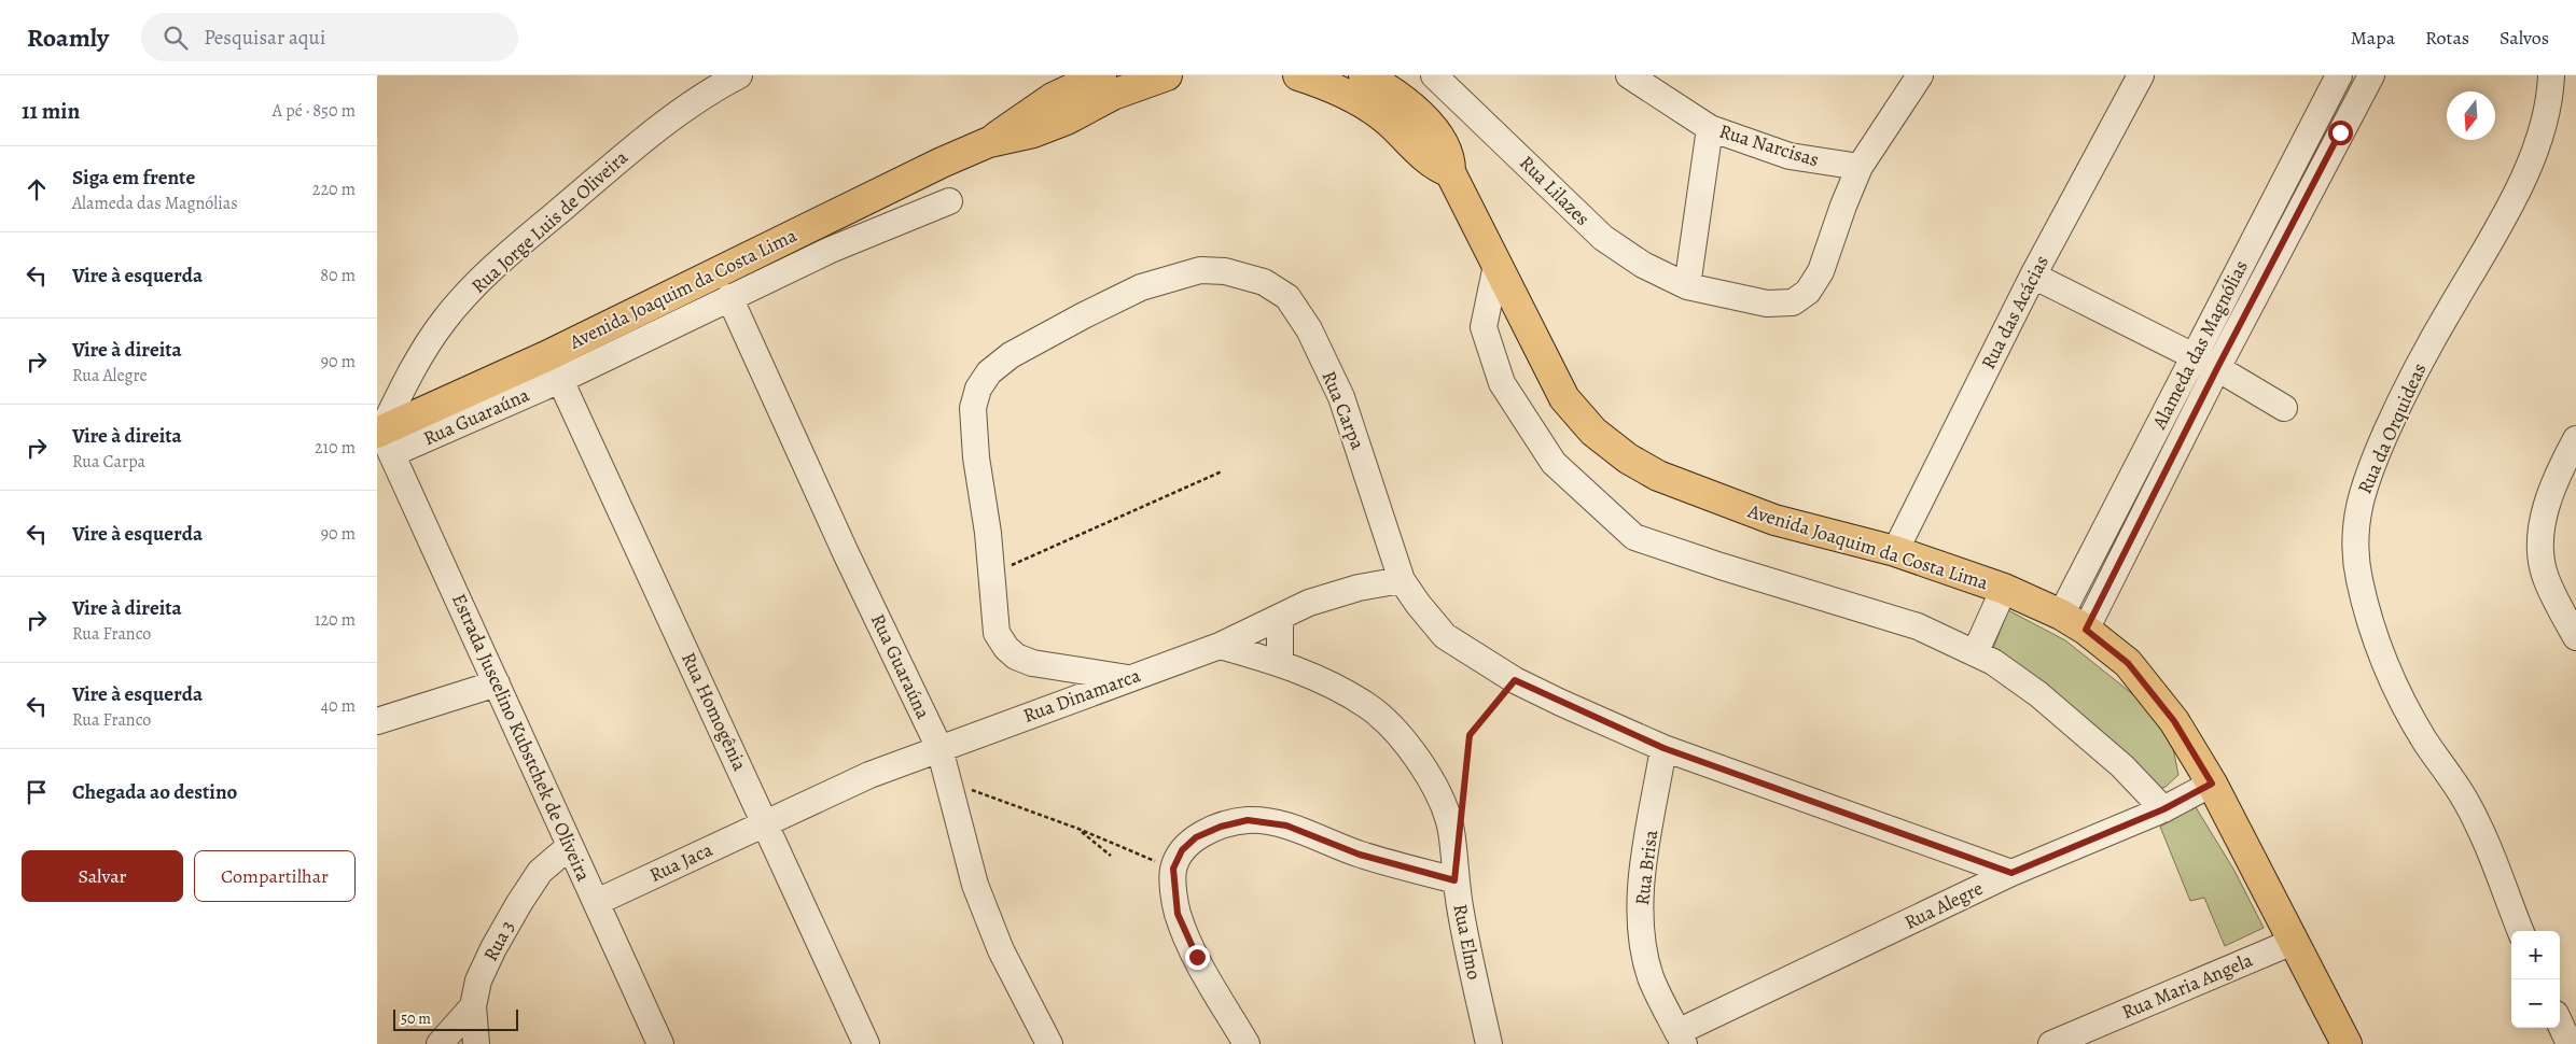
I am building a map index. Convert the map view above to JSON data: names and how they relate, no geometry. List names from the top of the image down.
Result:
{
  "streets": {
    "main road": ["Avenida Joaquim da Costa Lima"],
    "street": [
      "Rua Narcisas",
      "Rua Lilazes",
      "Rua Jorge Luis de Oliveira",
      "Rua das Acácias",
      "Alameda das Magnólias",
      "Rua Carpa",
      "Rua Guaraúna",
      "Rua da Orquideas",
      "Rua Dinamarca",
      "Rua Homogênia",
      "Estrada Juscelino Kubstchek de Oliveira",
      "Rua Jaca",
      "Rua Brisa",
      "Rua Alegre",
      "Rua 3",
      "Rua Elmo",
      "Rua Maria Angela"
    ]
  },
  "crossings": [
    ["Rua Narcisas", "Rua Lilazes"],
    ["Rua Jorge Luis de Oliveira", "Avenida Joaquim da Costa Lima"],
    ["Rua Jorge Luis de Oliveira", "Rua Guaraúna"],
    ["Rua Jorge Luis de Oliveira", "Estrada Juscelino Kubstchek de Oliveira"],
    ["Avenida Joaquim da Costa Lima", "Rua das Acácias"],
    ["Avenida Joaquim da Costa Lima", "Alameda das Magnólias"],
    ["Avenida Joaquim da Costa Lima", "Rua Guaraúna"],
    ["Avenida Joaquim da Costa Lima", "Estrada Juscelino Kubstchek de Oliveira"],
    ["Avenida Joaquim da Costa Lima", "Rua Alegre"],
    ["Avenida Joaquim da Costa Lima", "Rua Maria Angela"],
    ["Rua Carpa", "Rua Dinamarca"],
    ["Rua Carpa", "Rua Brisa"],
    ["Rua Carpa", "Rua Alegre"],
    ["Rua Guaraúna", "Rua Dinamarca"],
    ["Rua Guaraúna", "Rua Homogênia"],
    ["Rua Guaraúna", "Estrada Juscelino Kubstchek de Oliveira"],
    ["Rua Dinamarca", "Rua Homogênia"],
    ["Rua Dinamarca", "Rua Jaca"],
    ["Rua Dinamarca", "Rua Elmo"],
    ["Rua Homogênia", "Rua Jaca"],
    ["Estrada Juscelino Kubstchek de Oliveira", "Rua Jaca"],
    ["Estrada Juscelino Kubstchek de Oliveira", "Rua 3"],
    ["Rua Brisa", "Rua Alegre"]
  ],
  "scale_bar": "50 m",
  "north": "bottom",
  "page": {
    "header": "Roamly",
    "search": "Pesquisar aqui",
    "nav": ["Mapa", "Rotas", "Salvos"],
    "heading": ["11 min", "A pé · 850 m"],
    "list": [
      ["Siga em frente", "Alameda das Magnólias", "220 m"],
      ["Vire à esquerda", "80 m"],
      ["Vire à direita", "Rua Alegre", "90 m"],
      ["Vire à direita", "Rua Carpa", "210 m"],
      ["Vire à esquerda", "90 m"],
      ["Vire à direita", "Rua Franco", "120 m"],
      ["Vire à esquerda", "Rua Franco", "40 m"],
      "Chegada ao destino"
    ],
    "buttons": ["Salvar", "Compartilhar"],
    "map_buttons": ["+", "−"],
    "scale": "50 m"
  }
}
